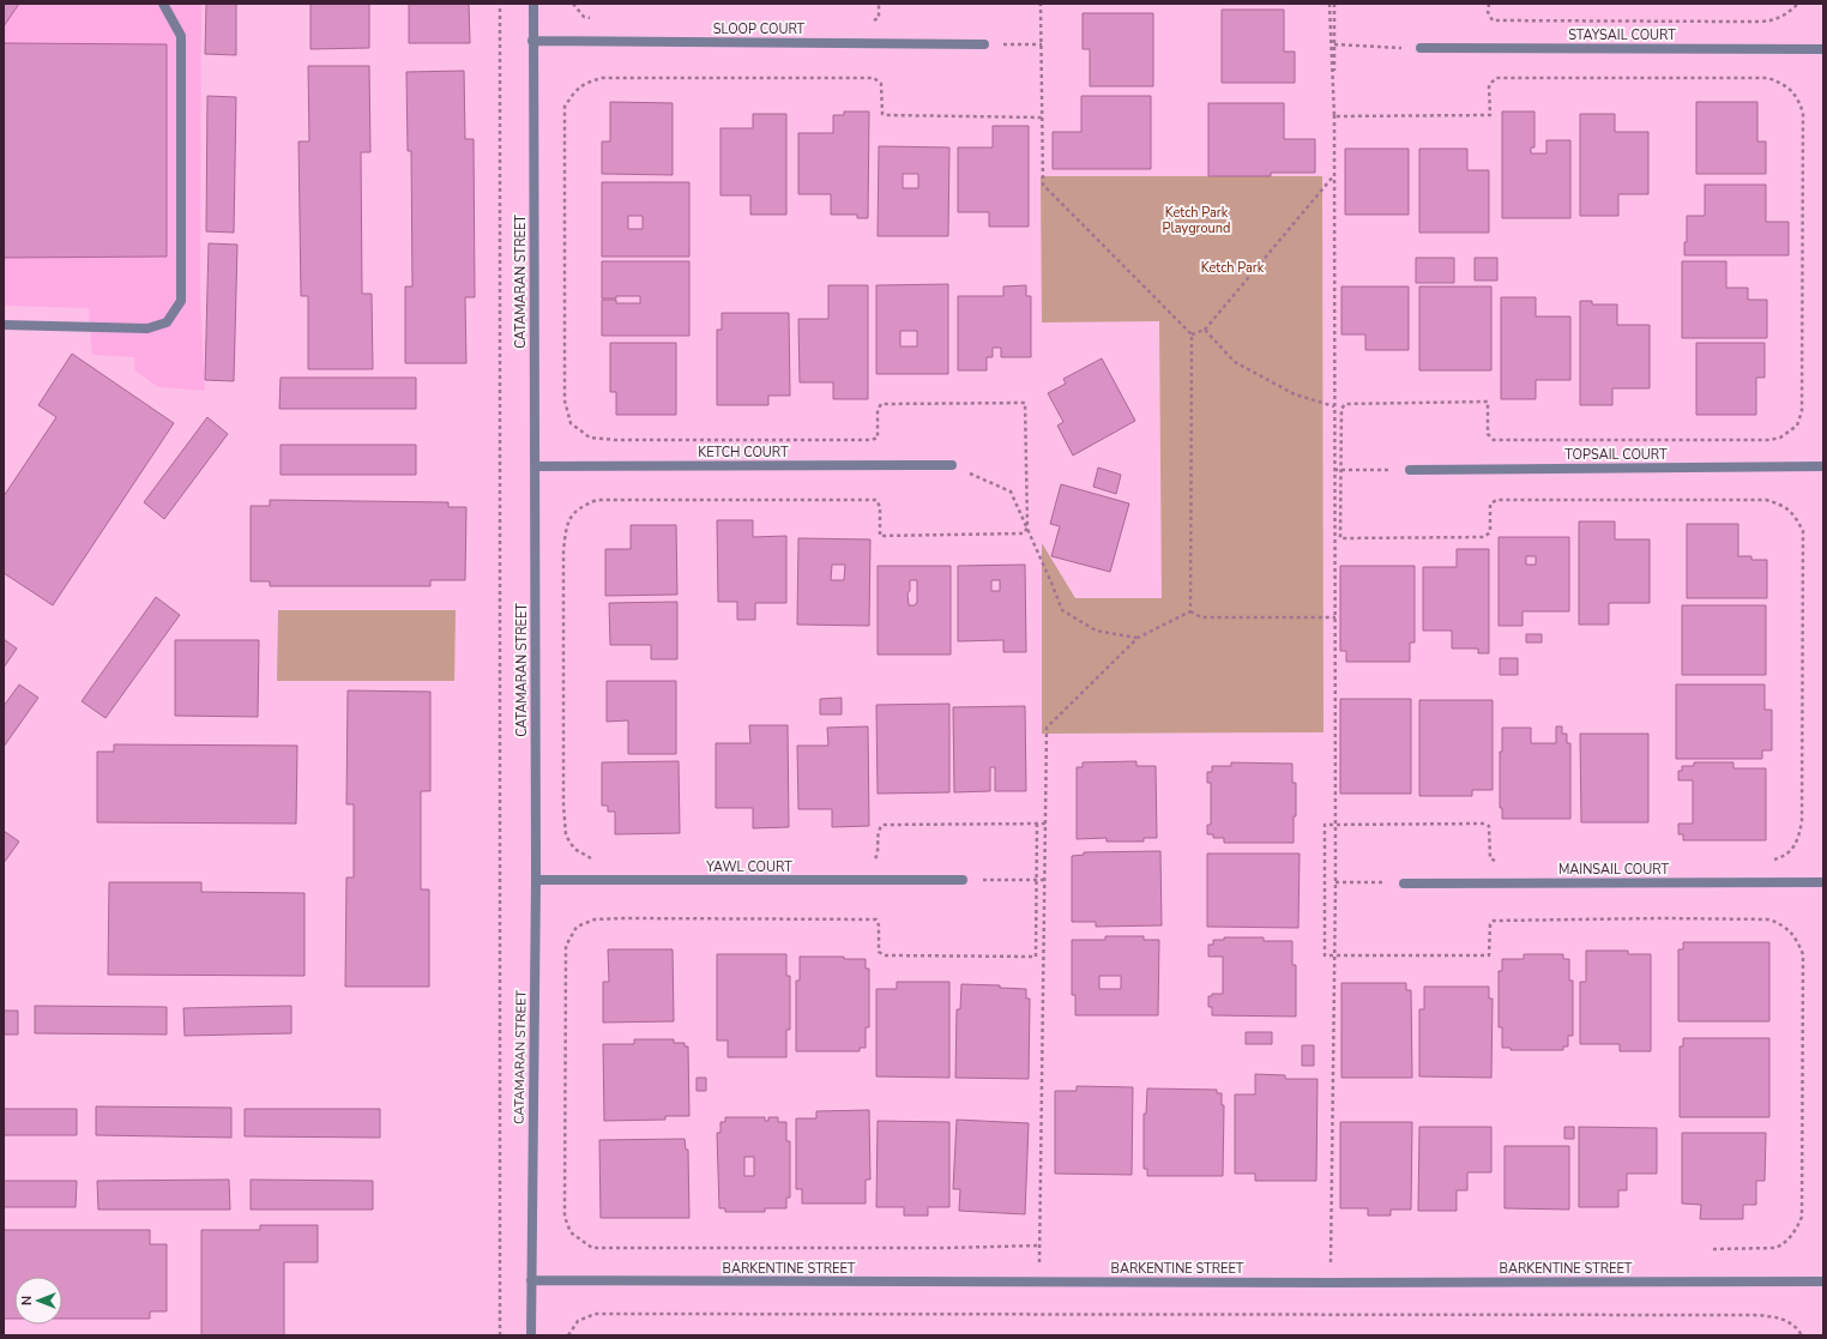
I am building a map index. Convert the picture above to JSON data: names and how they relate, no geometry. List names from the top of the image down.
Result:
{
  "streets": {
    "street": [
      "SLOOP COURT",
      "STAYSAIL COURT",
      "CATAMARAN STREET",
      "KETCH COURT",
      "TOPSAIL COURT",
      "YAWL COURT",
      "MAINSAIL COURT",
      "BARKENTINE STREET"
    ]
  },
  "crossings": [
    ["SLOOP COURT", "CATAMARAN STREET"],
    ["CATAMARAN STREET", "KETCH COURT"],
    ["CATAMARAN STREET", "YAWL COURT"],
    ["CATAMARAN STREET", "BARKENTINE STREET"]
  ],
  "parks": ["Ketch Park Playground", "Ketch Park"],
  "north": "left"
}
